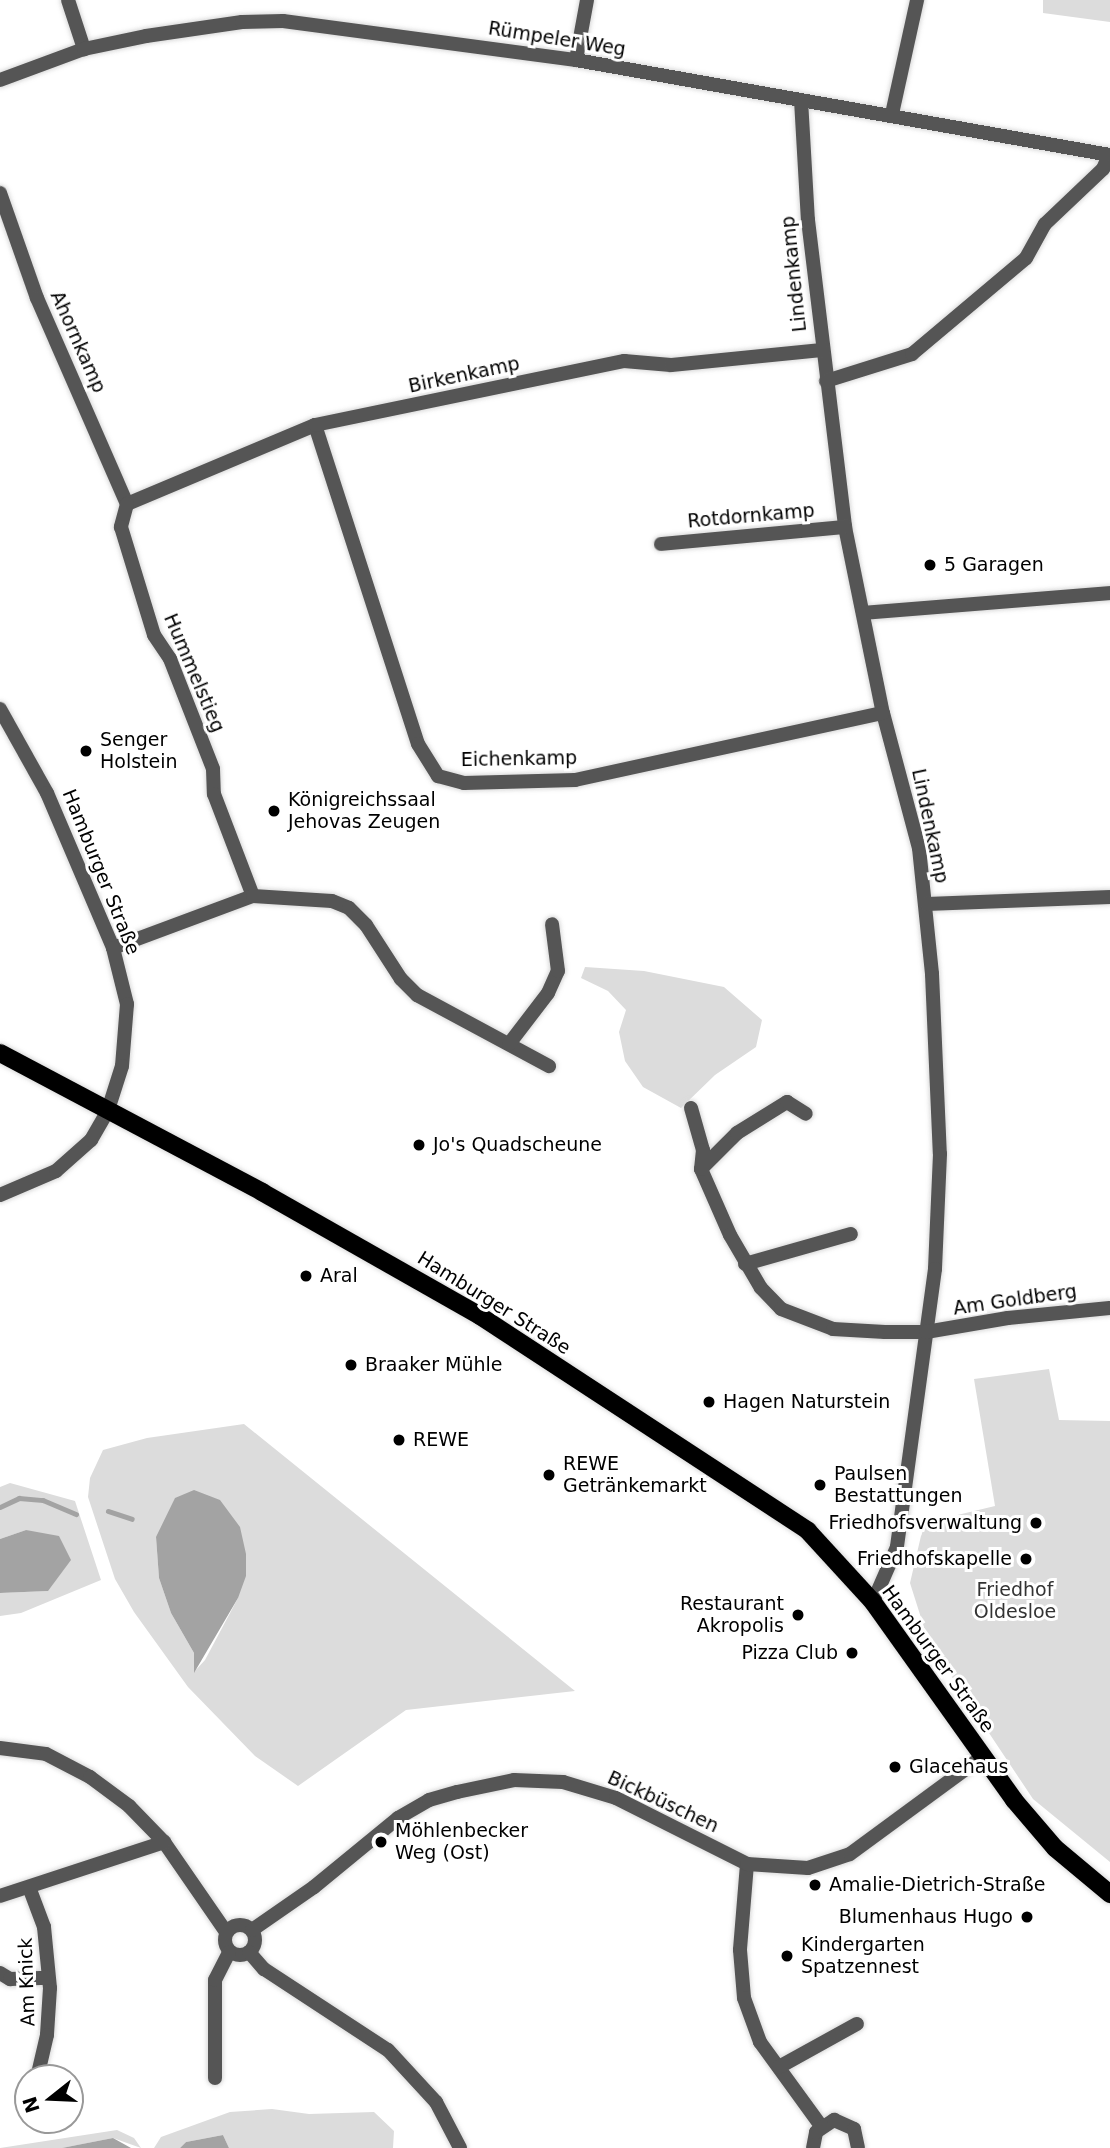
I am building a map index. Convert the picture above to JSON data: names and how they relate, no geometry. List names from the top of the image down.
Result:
{
  "streets": {
    "main road": ["Hamburger Straße"],
    "street": [
      "Rümpeler Weg",
      "Lindenkamp",
      "Ahornkamp",
      "Birkenkamp",
      "Rotdornkamp",
      "Hummelstieg",
      "Eichenkamp",
      "Am Goldberg",
      "Bickbüschen",
      "Am Knick"
    ]
  },
  "crossings": [
    ["Rümpeler Weg", "Lindenkamp"],
    ["Lindenkamp", "Birkenkamp"],
    ["Lindenkamp", "Rotdornkamp"],
    ["Lindenkamp", "Eichenkamp"],
    ["Lindenkamp", "Hamburger Straße"],
    ["Lindenkamp", "Am Goldberg"],
    ["Ahornkamp", "Birkenkamp"],
    ["Ahornkamp", "Hummelstieg"],
    ["Birkenkamp", "Hummelstieg"],
    ["Birkenkamp", "Eichenkamp"],
    ["Hamburger Straße", "Bickbüschen"]
  ],
  "parks": ["Friedhof Oldesloe"],
  "places": [
    "5 Garagen",
    "Senger Holstein",
    "Königreichssaal Jehovas Zeugen",
    "Jo's Quadscheune",
    "Aral",
    "Braaker Mühle",
    "Hagen Naturstein",
    "REWE",
    "REWE Getränkemarkt",
    "Paulsen Bestattungen",
    "Friedhofsverwaltung",
    "Friedhofskapelle",
    "Restaurant Akropolis",
    "Pizza Club",
    "Glacehaus",
    "Möhlenbecker Weg (Ost)",
    "Amalie-Dietrich-Straße",
    "Blumenhaus Hugo",
    "Kindergarten Spatzennest"
  ],
  "north": "left"
}
